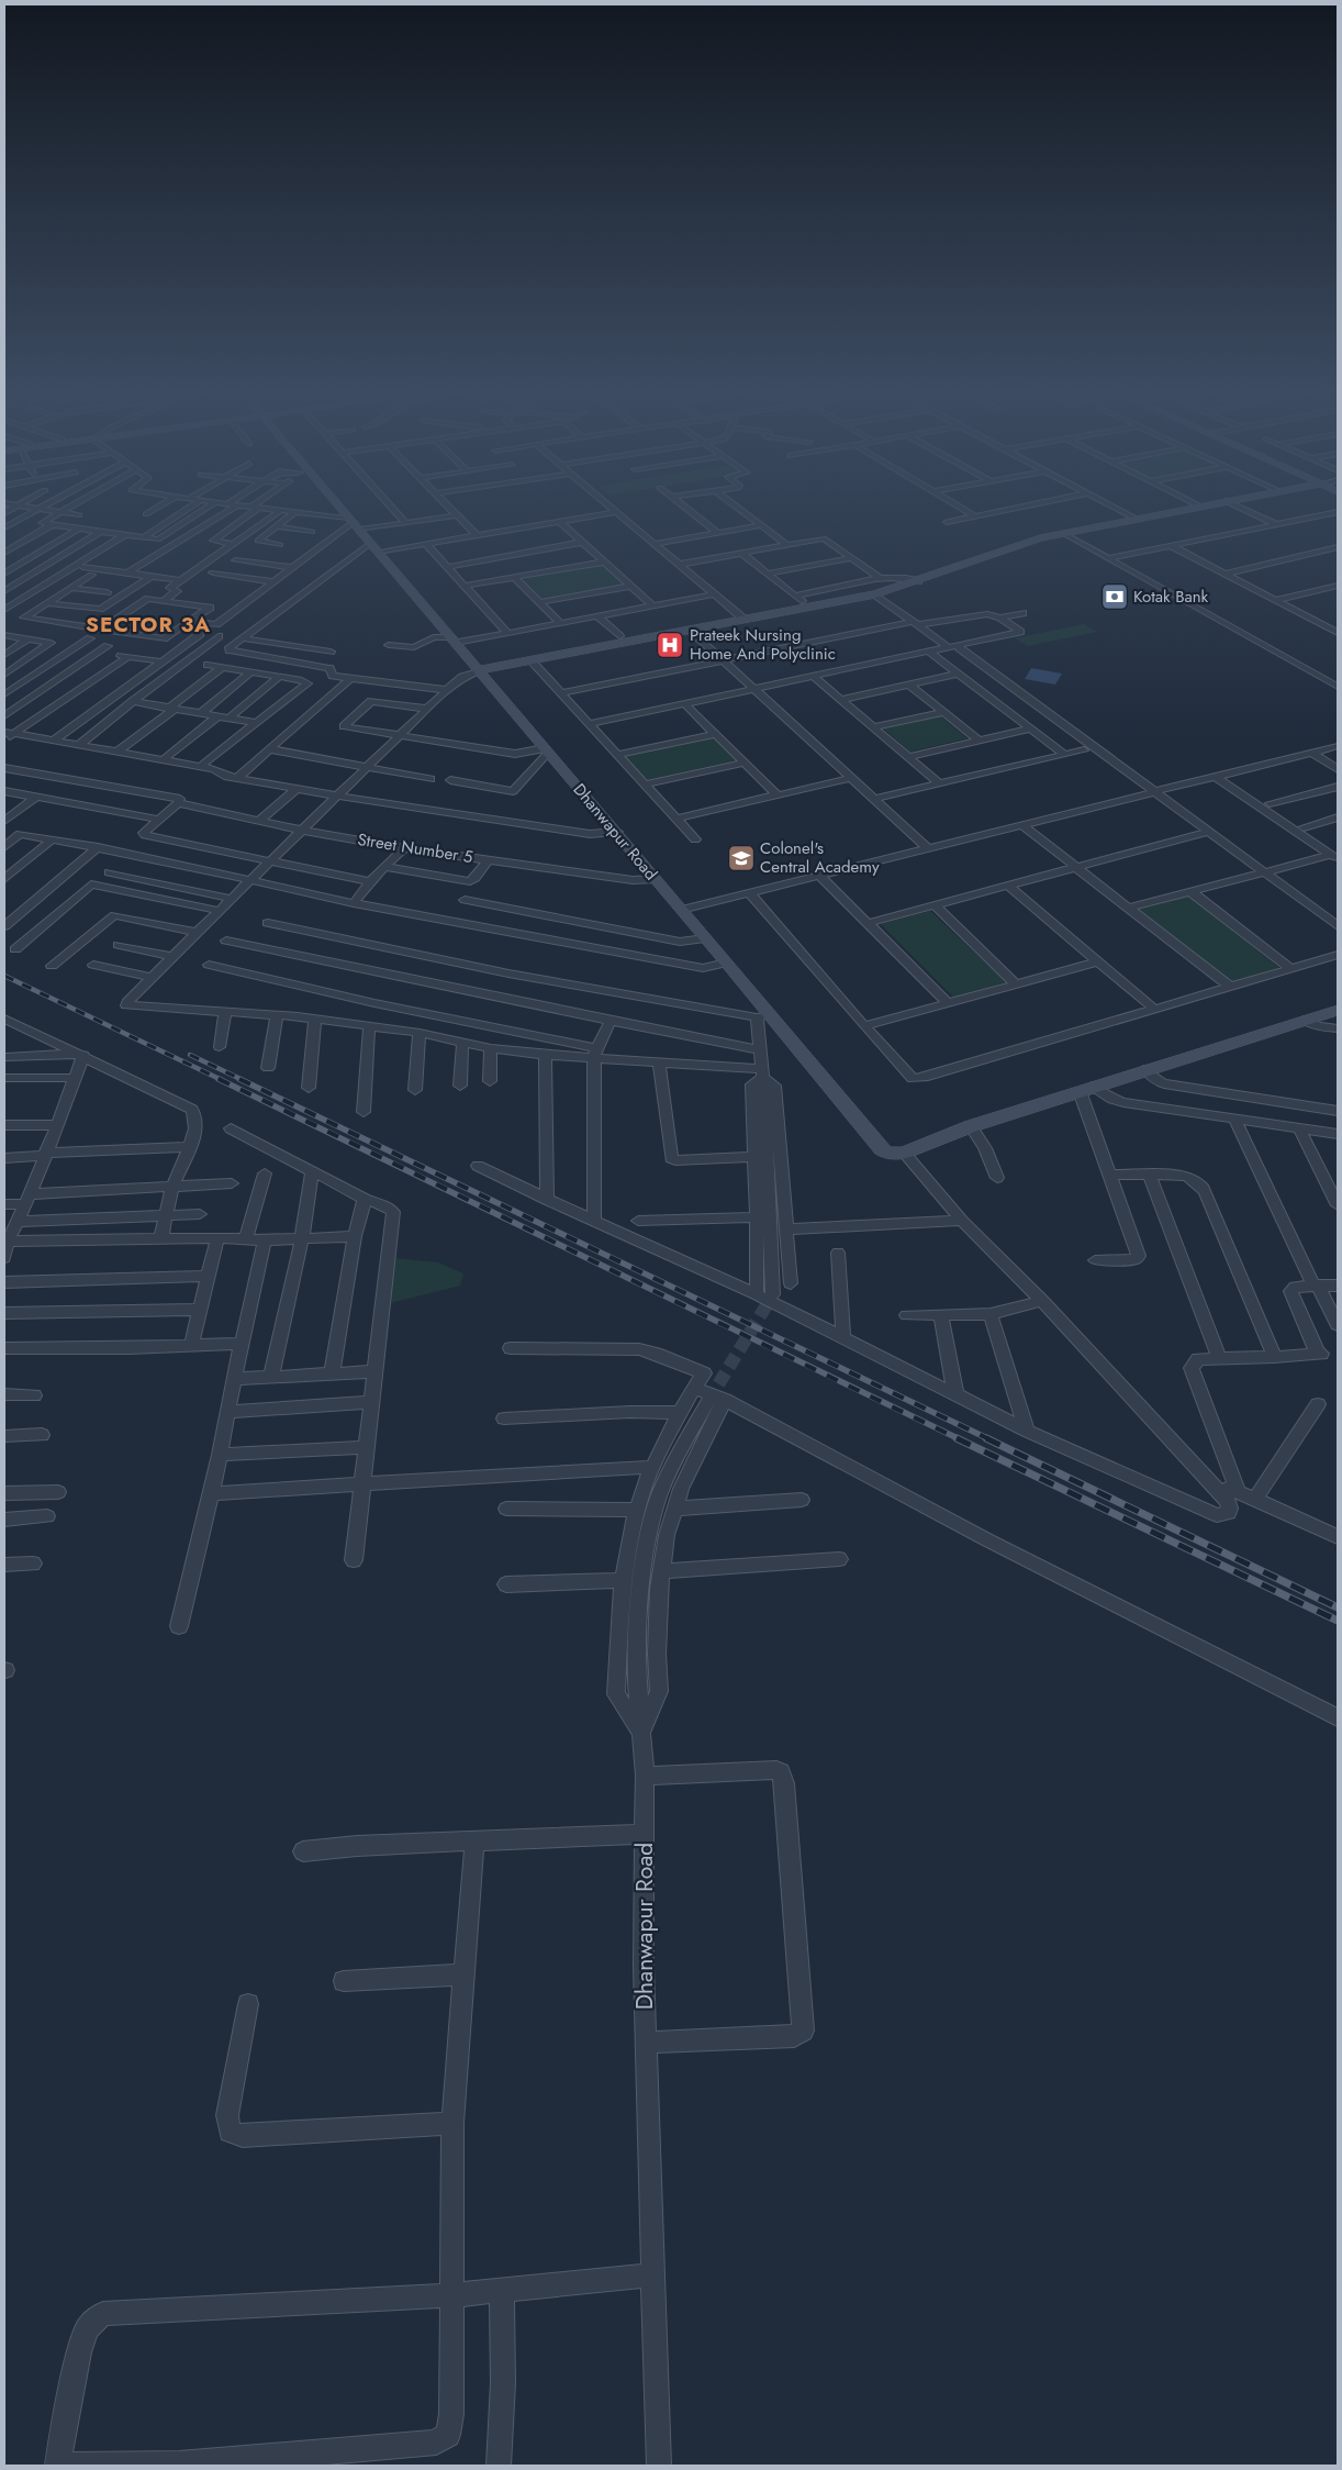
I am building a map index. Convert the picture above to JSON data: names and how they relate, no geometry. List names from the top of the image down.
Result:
{
  "streets": {
    "street": ["Dhanwapur Road", "Street Number 5"]
  },
  "crossings": [
    ["Dhanwapur Road", "Street Number 5"]
  ],
  "districts": ["SECTOR 3A"],
  "places": {
    "bank": ["Kotak Bank"],
    "hospital": ["Prateek Nursing Home And Polyclinic"],
    "school or university": ["Colonel's Central Academy"]
  }
}
